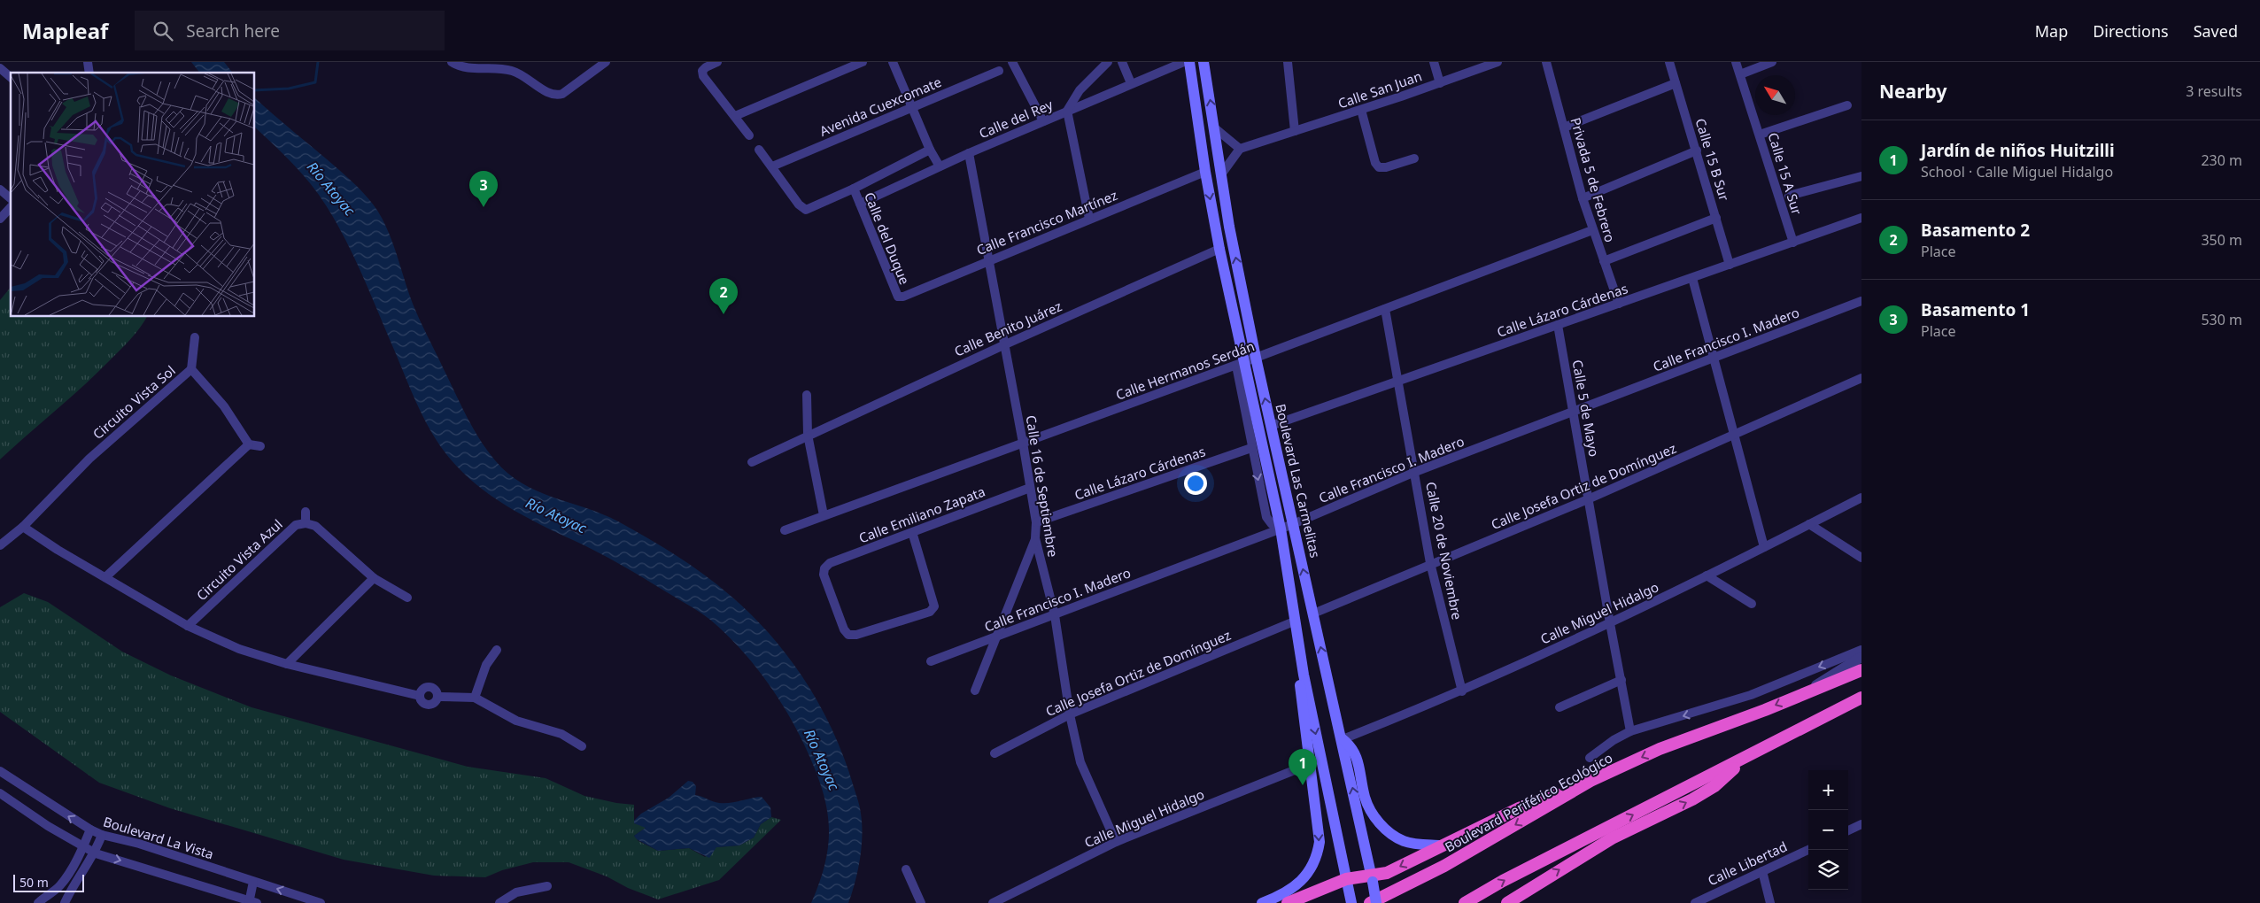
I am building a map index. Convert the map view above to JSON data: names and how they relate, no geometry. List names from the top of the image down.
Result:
{
  "streets": {
    "highway": ["Boulevard Periférico Ecológico"],
    "main road": ["Boulevard Las Carmelitas"],
    "street": [
      "Calle San Juan",
      "Avenida Cuexcomate",
      "Calle del Rey",
      "Calle 15 B Sur",
      "Calle 15 A Sur",
      "Privada 5 de Febrero",
      "Calle Francisco Martínez",
      "Calle del Duque",
      "Calle Lázaro Cárdenas",
      "Calle Benito Juárez",
      "Calle Francisco I. Madero",
      "Calle Hermanos Serdán",
      "Circuito Vista Sol",
      "Calle 5 de Mayo",
      "Calle 16 de Septiembre",
      "Calle Josefa Ortiz de Domínguez",
      "Calle Emiliano Zapata",
      "Calle 20 de Noviembre",
      "Circuito Vista Azul",
      "Calle Miguel Hidalgo",
      "Boulevard La Vista",
      "Calle Libertad"
    ]
  },
  "crossings": [
    ["Calle del Rey", "Calle del Duque"],
    ["Calle del Rey", "Calle 16 de Septiembre"],
    ["Calle 15 B Sur", "Calle Lázaro Cárdenas"],
    ["Calle 15 A Sur", "Calle Lázaro Cárdenas"],
    ["Privada 5 de Febrero", "Calle Lázaro Cárdenas"],
    ["Privada 5 de Febrero", "Calle Hermanos Serdán"],
    ["Calle Francisco Martínez", "Calle del Duque"],
    ["Calle Francisco Martínez", "Boulevard Las Carmelitas"],
    ["Calle Francisco Martínez", "Calle 16 de Septiembre"],
    ["Calle Lázaro Cárdenas", "Calle 5 de Mayo"],
    ["Calle Lázaro Cárdenas", "Boulevard Las Carmelitas"],
    ["Calle Lázaro Cárdenas", "Calle 16 de Septiembre"],
    ["Calle Lázaro Cárdenas", "Calle 20 de Noviembre"],
    ["Calle Benito Juárez", "Boulevard Las Carmelitas"],
    ["Calle Benito Juárez", "Calle 16 de Septiembre"],
    ["Calle Francisco I. Madero", "Calle 5 de Mayo"],
    ["Calle Francisco I. Madero", "Boulevard Las Carmelitas"],
    ["Calle Francisco I. Madero", "Calle 16 de Septiembre"],
    ["Calle Francisco I. Madero", "Calle 20 de Noviembre"],
    ["Calle Hermanos Serdán", "Boulevard Las Carmelitas"],
    ["Calle Hermanos Serdán", "Calle 16 de Septiembre"],
    ["Calle Hermanos Serdán", "Calle 20 de Noviembre"],
    ["Calle 5 de Mayo", "Calle Josefa Ortiz de Domínguez"],
    ["Calle 5 de Mayo", "Calle Miguel Hidalgo"],
    ["Boulevard Las Carmelitas", "Calle Josefa Ortiz de Domínguez"],
    ["Boulevard Las Carmelitas", "Calle Miguel Hidalgo"],
    ["Calle 16 de Septiembre", "Calle Josefa Ortiz de Domínguez"],
    ["Calle 16 de Septiembre", "Calle Emiliano Zapata"],
    ["Calle 16 de Septiembre", "Calle Miguel Hidalgo"],
    ["Calle Josefa Ortiz de Domínguez", "Calle 20 de Noviembre"],
    ["Calle 20 de Noviembre", "Calle Miguel Hidalgo"]
  ],
  "water": ["Río Atoyac"],
  "scale_bar": "50 m",
  "north": "top left",
  "page": {
    "header": "Mapleaf",
    "search": "Search here",
    "nav": ["Map", "Directions", "Saved"],
    "heading": ["Nearby", "3 results"],
    "list": [
      {
        "mark": "1",
        "name": "Jardín de niños Huitzilli",
        "note": "School · Calle Miguel Hidalgo",
        "value": "230 m"
      },
      {
        "mark": "2",
        "name": "Basamento 2",
        "note": "Place",
        "value": "350 m"
      },
      {
        "mark": "3",
        "name": "Basamento 1",
        "note": "Place",
        "value": "530 m"
      }
    ],
    "pins": ["3", "2", "1"],
    "map_buttons": ["+", "−"],
    "scale": "50 m"
  }
}
